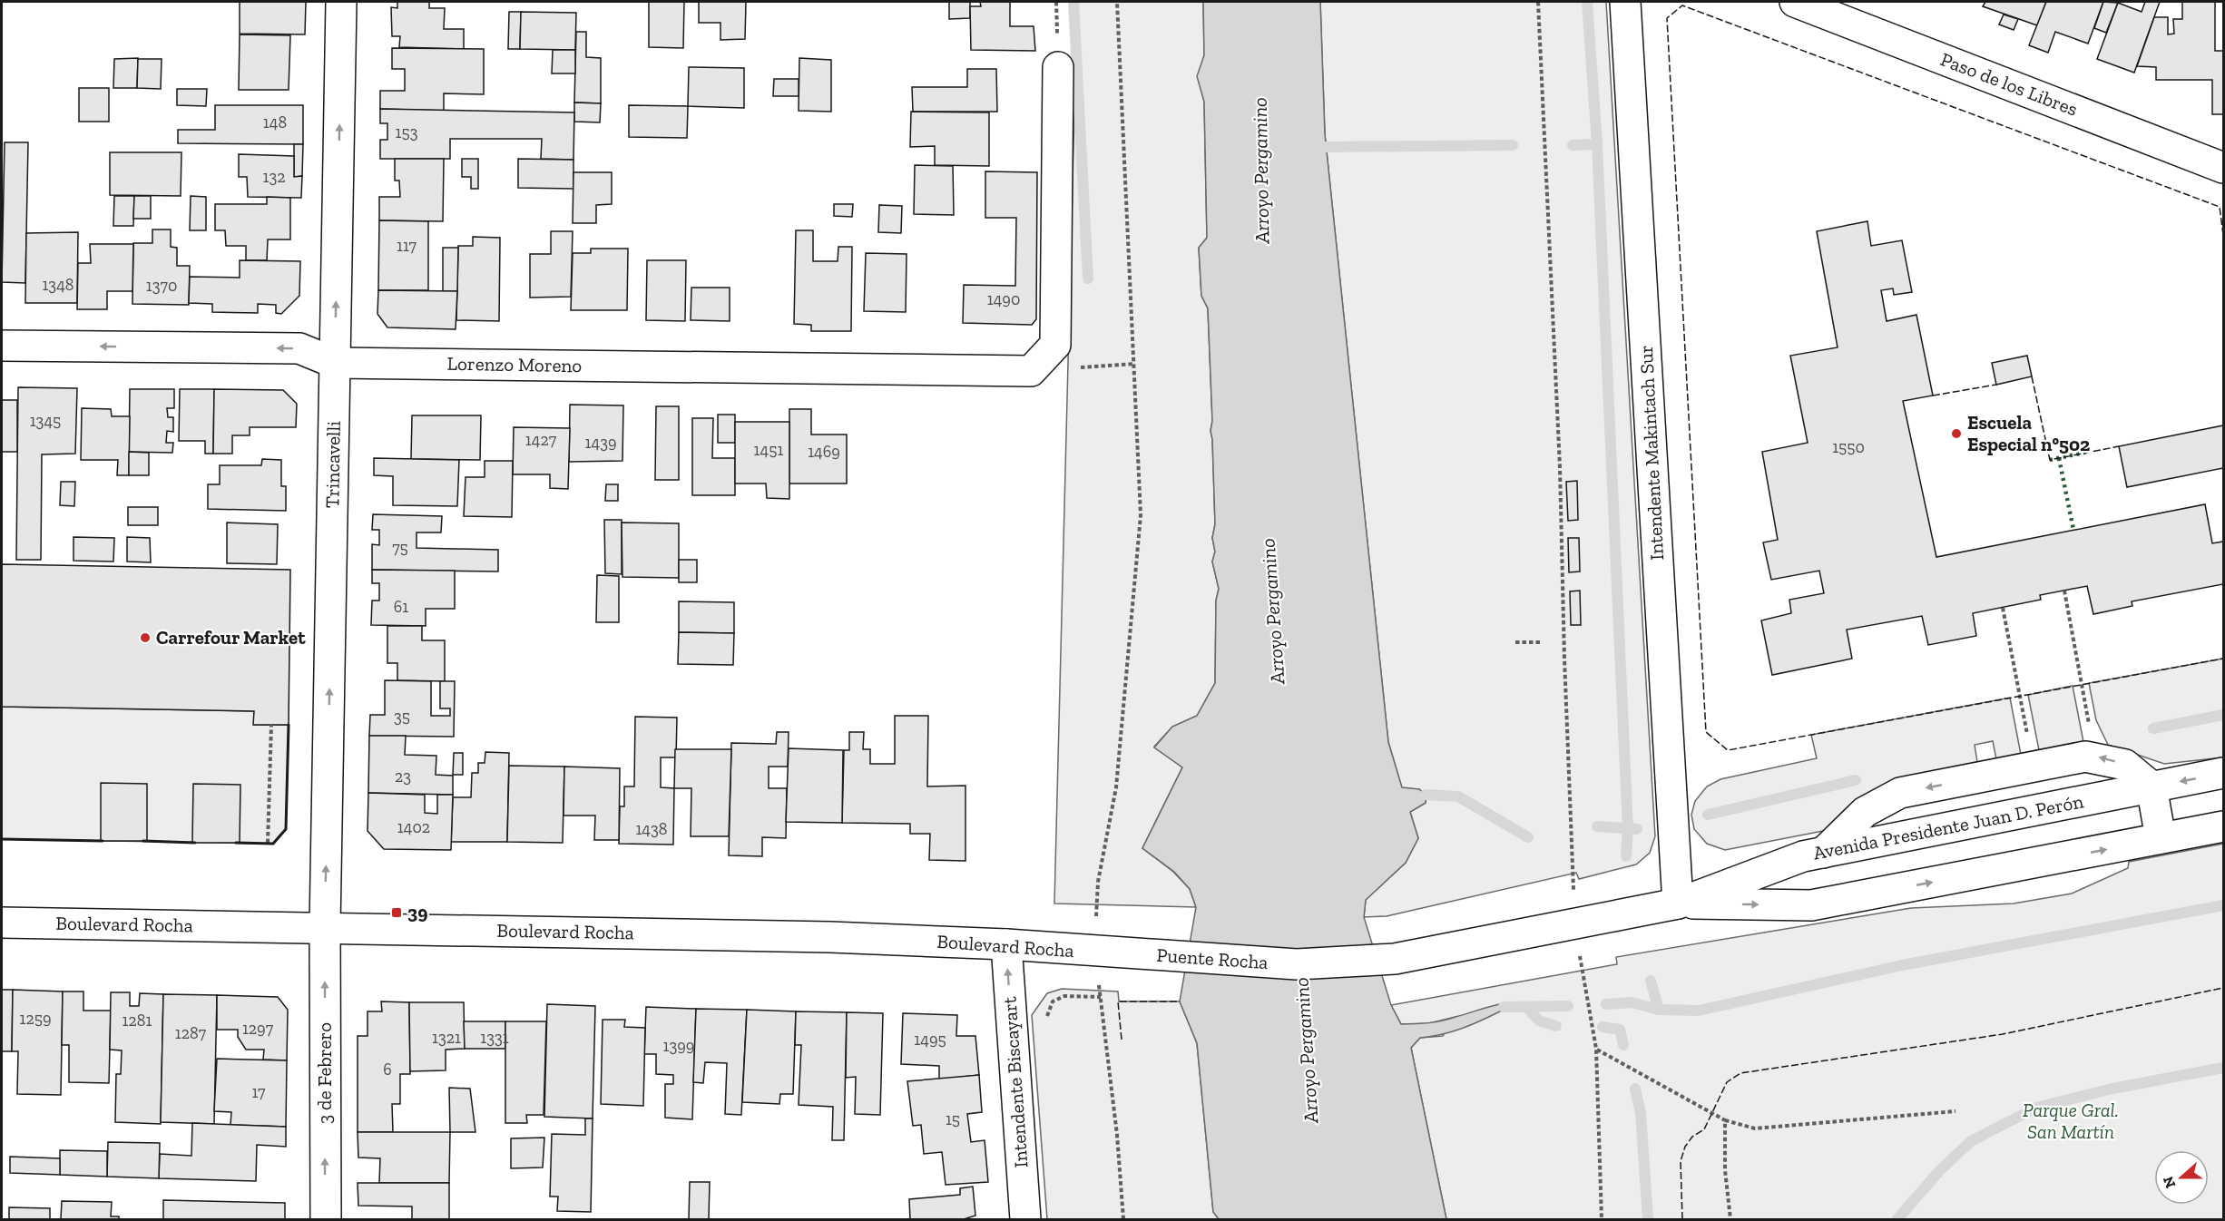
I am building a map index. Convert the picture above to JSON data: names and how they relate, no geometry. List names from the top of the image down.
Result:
{
  "streets": {
    "street": [
      "Paso de los Libres",
      "Lorenzo Moreno",
      "Intendente Makintach Sur",
      "Trincavelli",
      "Avenida Presidente Juan D. Perón",
      "Boulevard Rocha",
      "Puente Rocha",
      "3 de Febrero",
      "Intendente Biscayart"
    ]
  },
  "crossings": [
    ["Lorenzo Moreno", "Trincavelli"],
    ["Intendente Makintach Sur", "Avenida Presidente Juan D. Perón"],
    ["Trincavelli", "Boulevard Rocha"],
    ["Trincavelli", "3 de Febrero"],
    ["Avenida Presidente Juan D. Perón", "Puente Rocha"],
    ["Boulevard Rocha", "Puente Rocha"],
    ["Boulevard Rocha", "3 de Febrero"],
    ["Boulevard Rocha", "Intendente Biscayart"]
  ],
  "one_way": ["Trincavelli", "3 de Febrero", "Intendente Biscayart"],
  "water": ["Arroyo Pergamino"],
  "parks": ["Parque Gral. San Martín"],
  "places": {
    "other": ["Escuela Especial n°502", "Carrefour Market"],
    "transit": ["39"]
  },
  "house_numbers": [
    "148",
    "153",
    "132",
    "117",
    "1348",
    "1370",
    "1490",
    "1345",
    "1427",
    "1439",
    "1550",
    "1451",
    "1469",
    "75",
    "61",
    "35",
    "23",
    "1402",
    "1438",
    "1259",
    "1281",
    "1297",
    "1287",
    "1321",
    "1331",
    "1495",
    "1399",
    "6",
    "17",
    "15"
  ],
  "north": "left"
}
